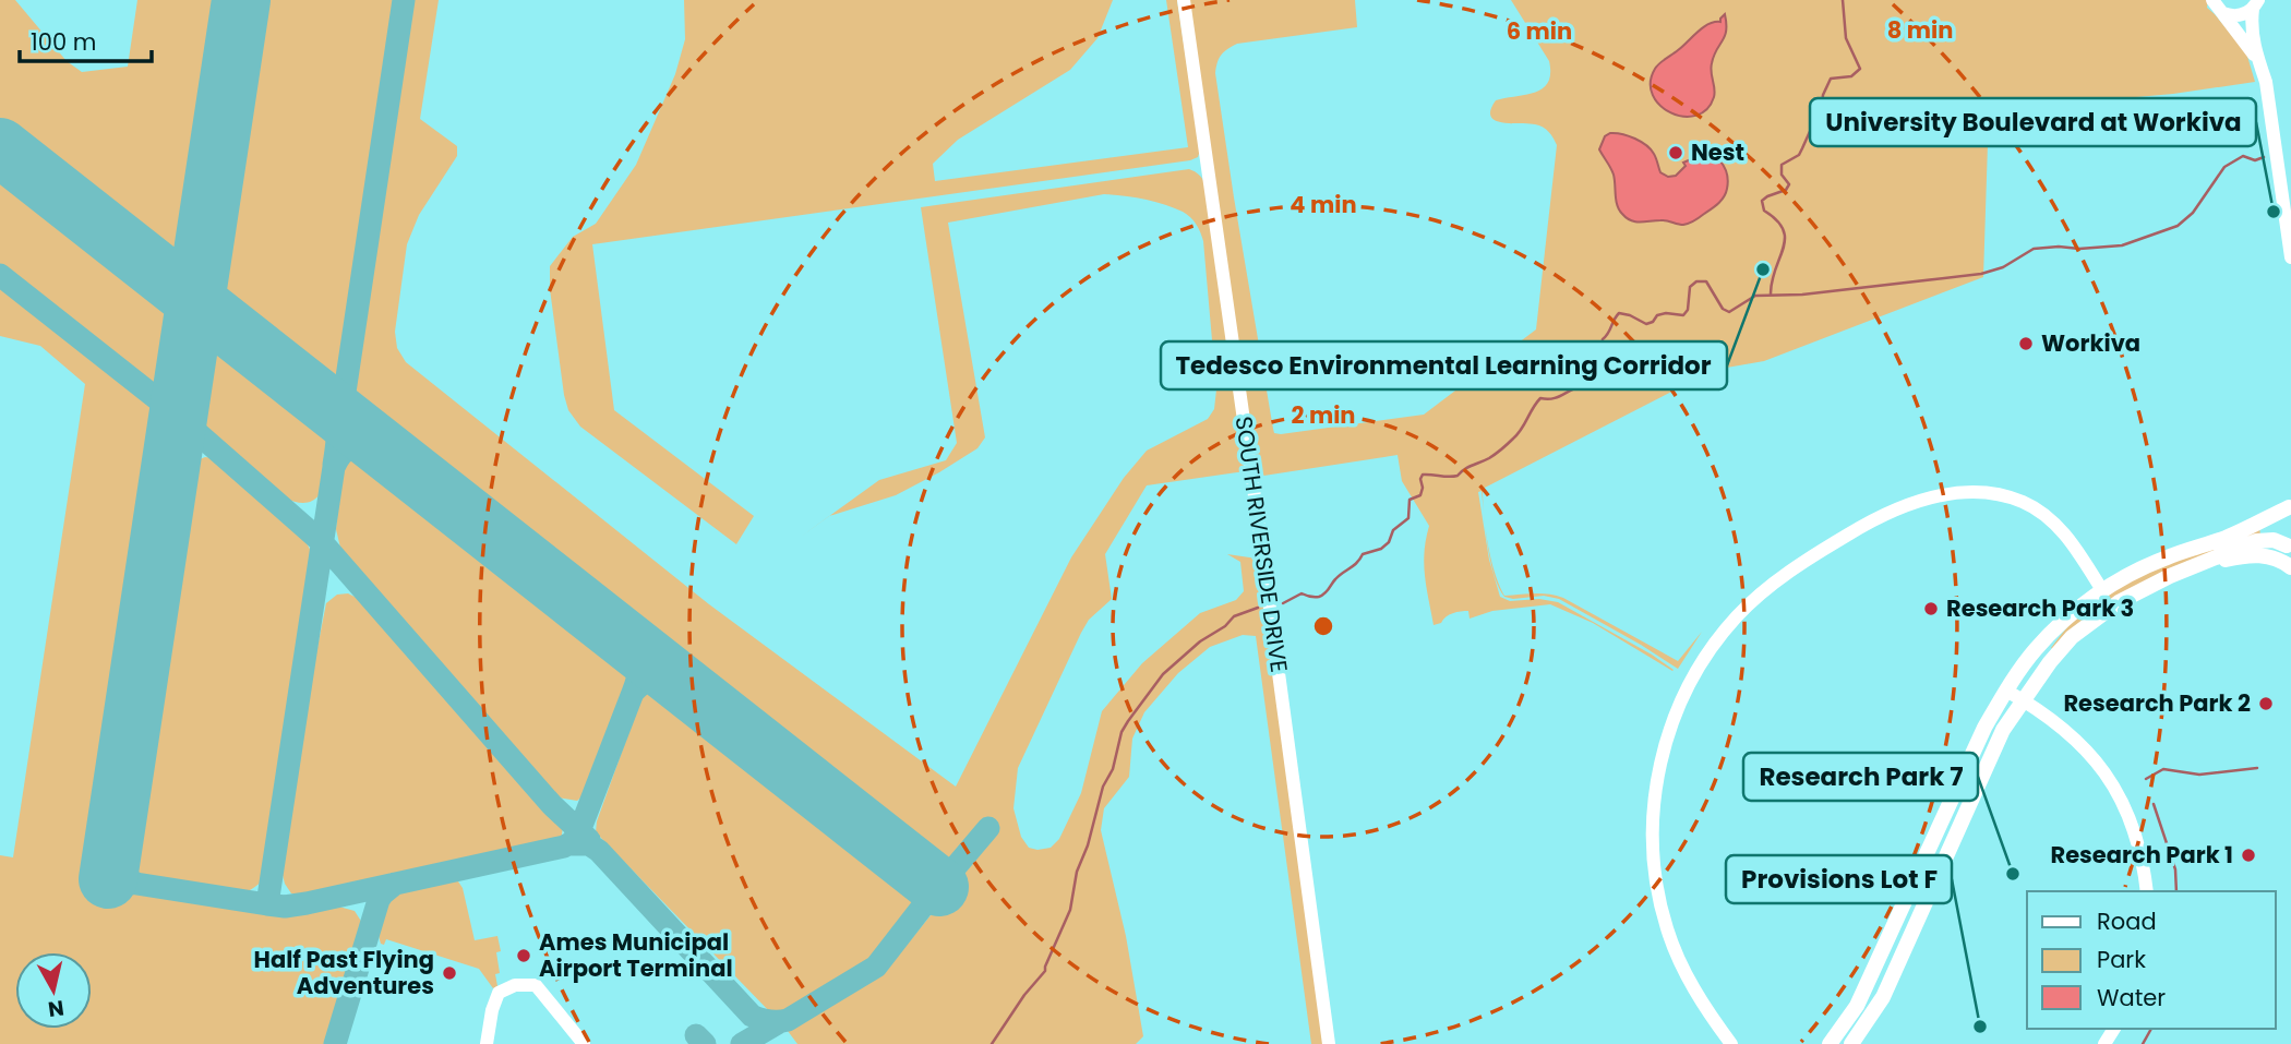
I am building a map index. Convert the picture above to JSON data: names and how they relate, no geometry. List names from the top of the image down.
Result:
{
  "streets": {
    "street": ["SOUTH RIVERSIDE DRIVE"]
  },
  "places": [
    "Nest",
    "University Boulevard at Workiva",
    "Tedesco Environmental Learning Corridor",
    "Workiva",
    "Research Park 3",
    "Research Park 2",
    "Research Park 1",
    "Research Park 7",
    "Ames Municipal Airport Terminal",
    "Half Past Flying Adventures",
    "Provisions Lot F"
  ],
  "legend": ["Road", "Park", "Water"],
  "scale_bar": "100 m",
  "north": "bottom",
  "rings": [
    "8 min",
    "6 min",
    "4 min",
    "2 min"
  ]
}
